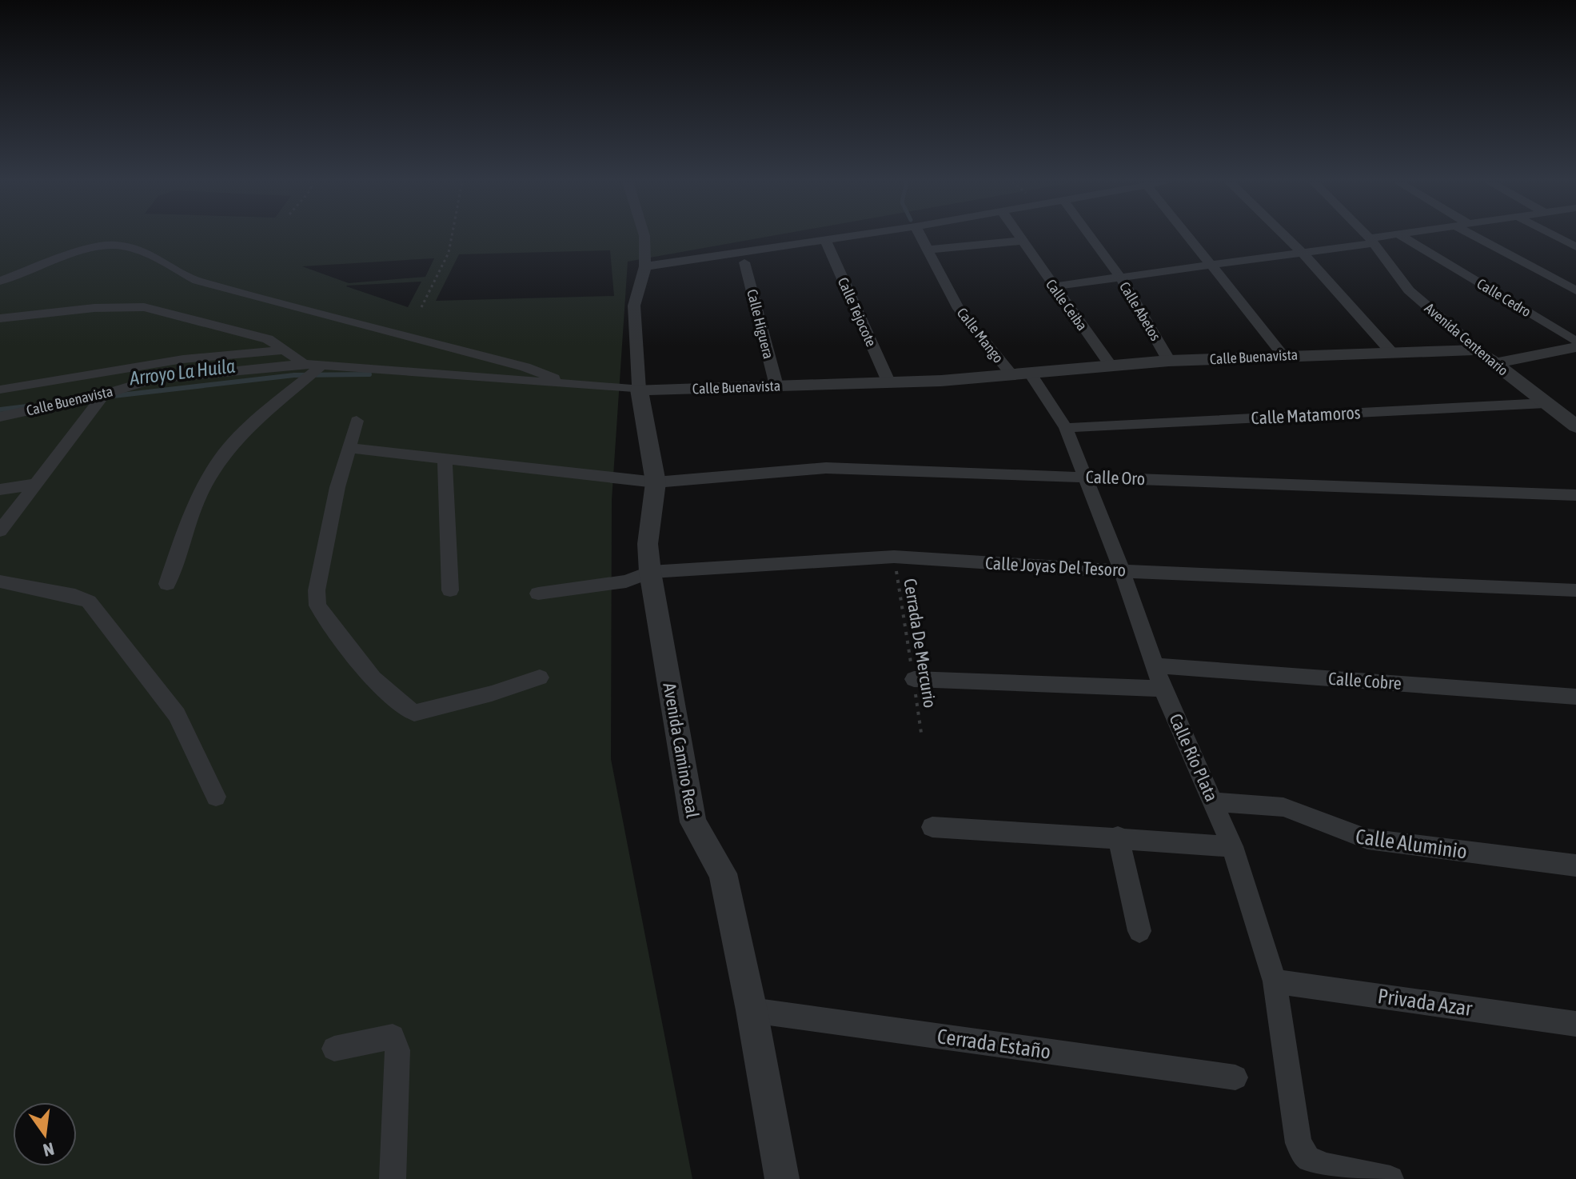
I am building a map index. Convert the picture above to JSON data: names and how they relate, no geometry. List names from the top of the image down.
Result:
{
  "streets": {
    "street": [
      "Calle Cedro",
      "Calle Ceiba",
      "Calle Abetos",
      "Calle Tejocote",
      "Calle Higuera",
      "Calle Mango",
      "Avenida Centenario",
      "Calle Buenavista",
      "Calle Matamoros",
      "Calle Oro",
      "Calle Joyas Del Tesoro",
      "Calle Cobre",
      "Avenida Camino Real",
      "Calle Río Plata",
      "Calle Aluminio",
      "Privada Azar",
      "Cerrada Estaño"
    ],
    "path": ["Cerrada De Mercurio"]
  },
  "crossings": [
    ["Calle Ceiba", "Calle Buenavista"],
    ["Calle Abetos", "Calle Buenavista"],
    ["Calle Tejocote", "Calle Buenavista"],
    ["Calle Higuera", "Calle Buenavista"],
    ["Calle Mango", "Calle Buenavista"],
    ["Calle Mango", "Calle Río Plata"],
    ["Avenida Centenario", "Calle Buenavista"],
    ["Avenida Centenario", "Calle Matamoros"],
    ["Calle Buenavista", "Avenida Camino Real"],
    ["Calle Buenavista", "Calle Río Plata"],
    ["Calle Matamoros", "Calle Río Plata"],
    ["Calle Oro", "Avenida Camino Real"],
    ["Calle Oro", "Calle Río Plata"],
    ["Calle Joyas Del Tesoro", "Cerrada De Mercurio"],
    ["Calle Joyas Del Tesoro", "Avenida Camino Real"],
    ["Calle Joyas Del Tesoro", "Calle Río Plata"],
    ["Calle Cobre", "Calle Río Plata"],
    ["Avenida Camino Real", "Cerrada Estaño"],
    ["Calle Río Plata", "Calle Aluminio"],
    ["Calle Río Plata", "Privada Azar"]
  ],
  "water": ["Arroyo La Huila"],
  "north": "bottom"
}
